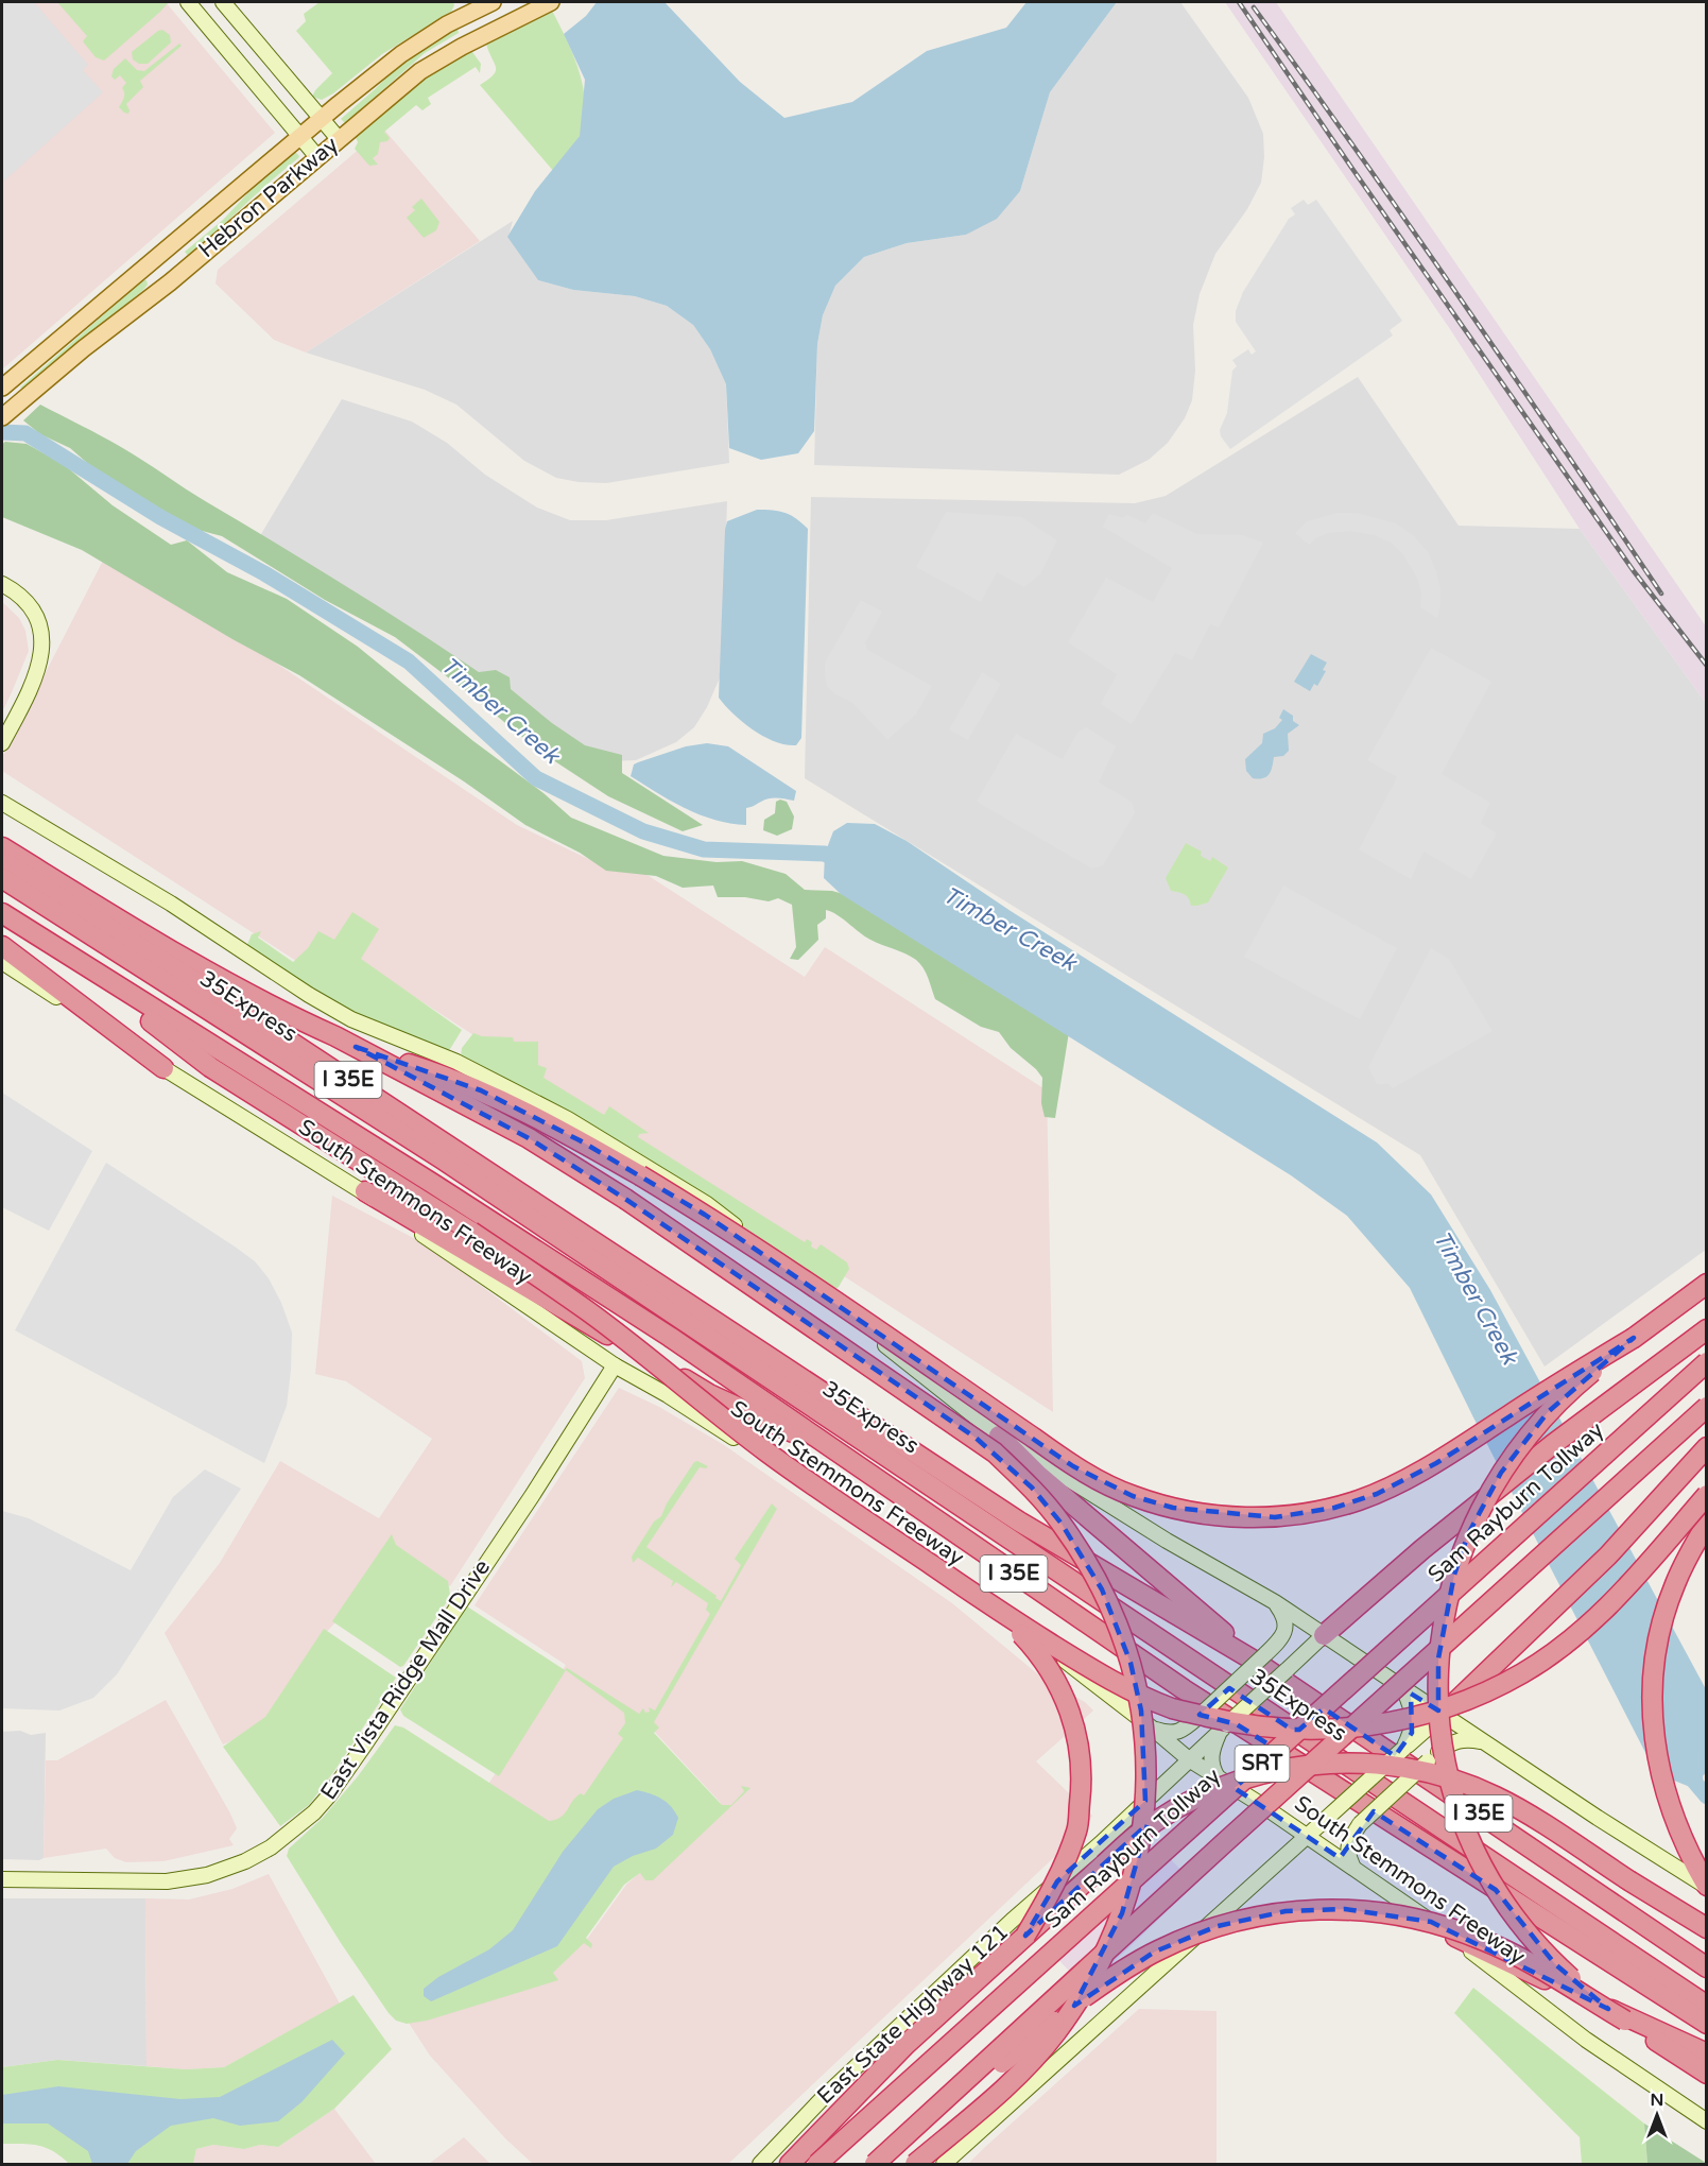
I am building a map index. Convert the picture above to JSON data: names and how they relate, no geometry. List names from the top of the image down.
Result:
{
  "streets": {
    "highway": [
      "35Express",
      "I 35E",
      "South Stemmons Freeway",
      "Sam Rayburn Tollway",
      "SRT"
    ],
    "main road": ["Hebron Parkway", "East Vista Ridge Mall Drive", "East State Highway 121"]
  },
  "crossings": [
    ["South Stemmons Freeway", "East Vista Ridge Mall Drive"],
    ["South Stemmons Freeway", "East State Highway 121"]
  ],
  "water": ["Timber Creek"],
  "north": "top"
}
